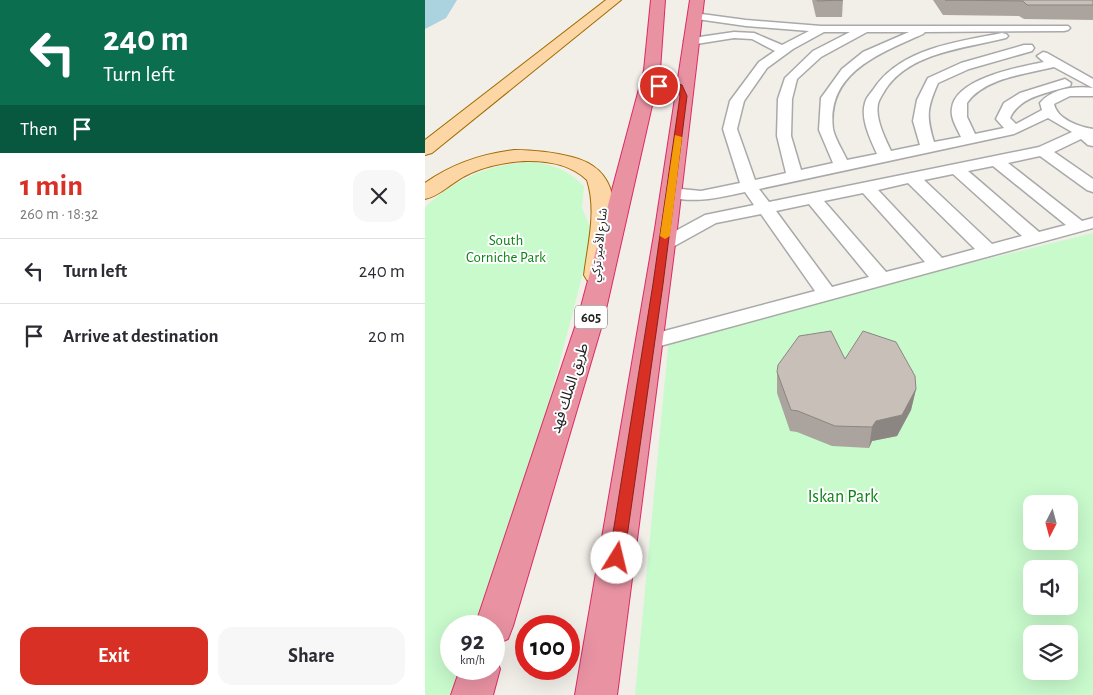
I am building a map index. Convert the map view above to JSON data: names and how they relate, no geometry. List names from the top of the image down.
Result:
{
  "streets": {
    "highway": ["605", "طريق الملك فهد"],
    "main road": ["شارع الأمير تركي"]
  },
  "crossings": [
    ["شارع الأمير تركي", "طريق الملك فهد"]
  ],
  "parks": ["South Corniche Park", "Iskan Park"],
  "north": "bottom",
  "page": {
    "turn": ["240 m", "Turn left"],
    "then": "Then",
    "heading": ["1 min", "260 m · 18:32"],
    "list": [
      {
        "name": "Turn left",
        "value": "240 m"
      },
      {
        "name": "Arrive at destination",
        "value": "20 m"
      }
    ],
    "speed": "92 km/h",
    "limit": "100",
    "buttons": ["Exit", "Share"]
  }
}
